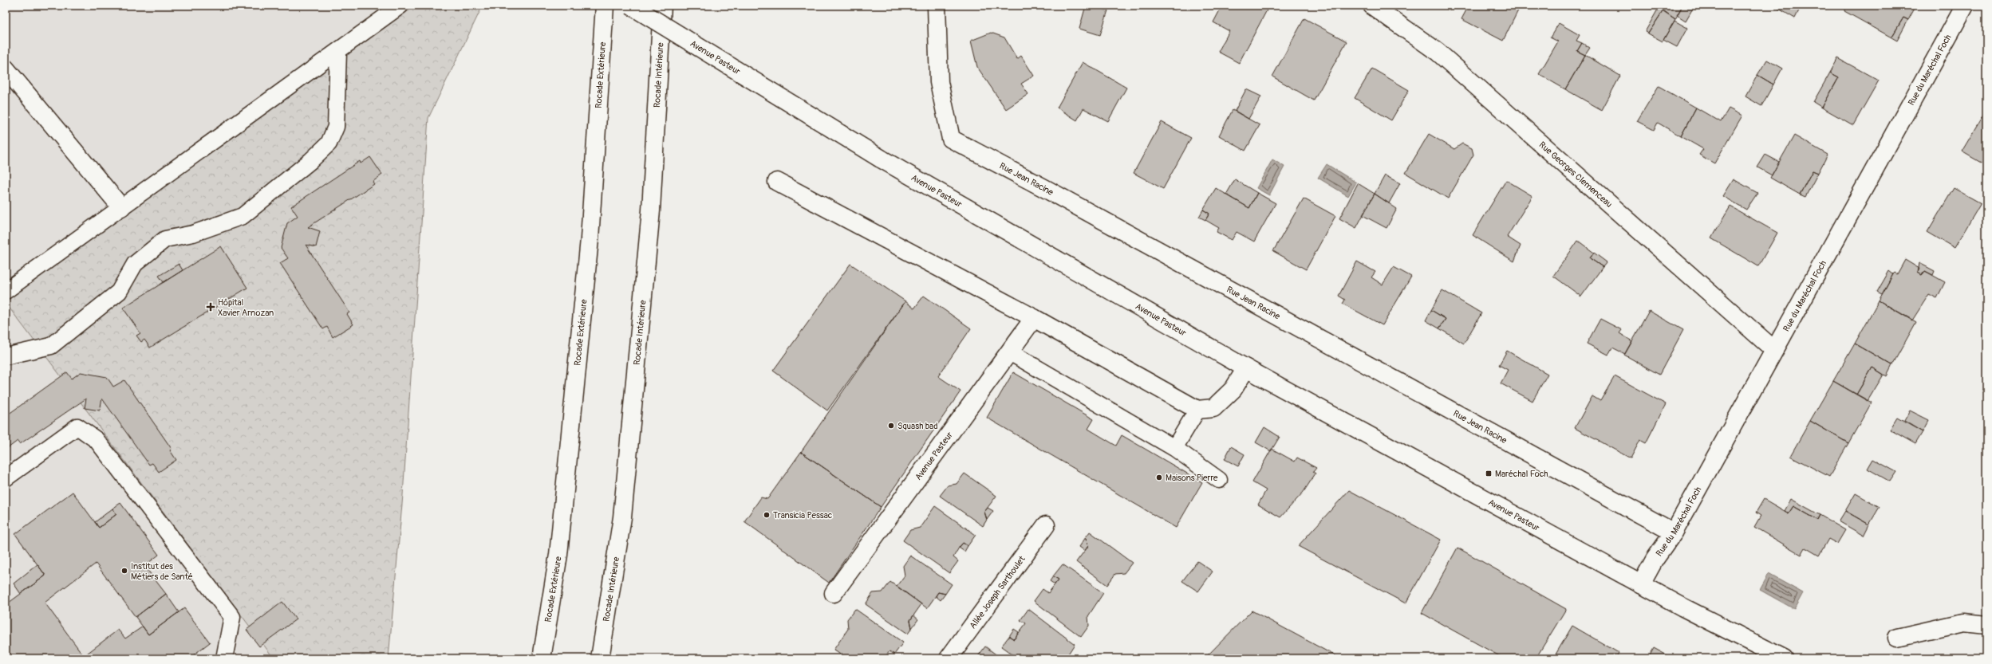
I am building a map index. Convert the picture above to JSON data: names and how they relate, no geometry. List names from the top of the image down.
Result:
{
  "streets": {
    "main road": [
      "Avenue Pasteur",
      "Rue du Maréchal Foch",
      "Rocade Extérieure",
      "Rocade Intérieure",
      "Rue Georges Clemenceau",
      "Rue Jean Racine",
      "Allée Joseph Sarthoulet"
    ]
  },
  "crossings": [
    ["Avenue Pasteur", "Rue du Maréchal Foch"],
    ["Rue du Maréchal Foch", "Rue Georges Clemenceau"],
    ["Rue du Maréchal Foch", "Rue Jean Racine"]
  ],
  "places": {
    "health": ["Hôpital Xavier Arnozan"],
    "other": [
      "Squash bad",
      "Maisons Pierre",
      "Transicia Pessac",
      "Institut des Métiers de Santé"
    ],
    "transit": ["Maréchal Foch"]
  }
}
